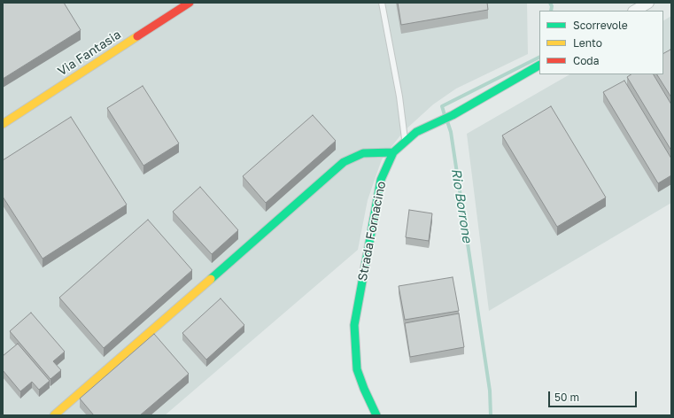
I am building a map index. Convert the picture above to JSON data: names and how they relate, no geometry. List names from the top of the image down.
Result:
{
  "streets": {
    "street": ["Via Fantasia", "Strada Fornacino"]
  },
  "water": ["Rio Borrone"],
  "legend": ["Scorrevole", "Lento", "Coda"],
  "scale_bar": "50 m"
}
